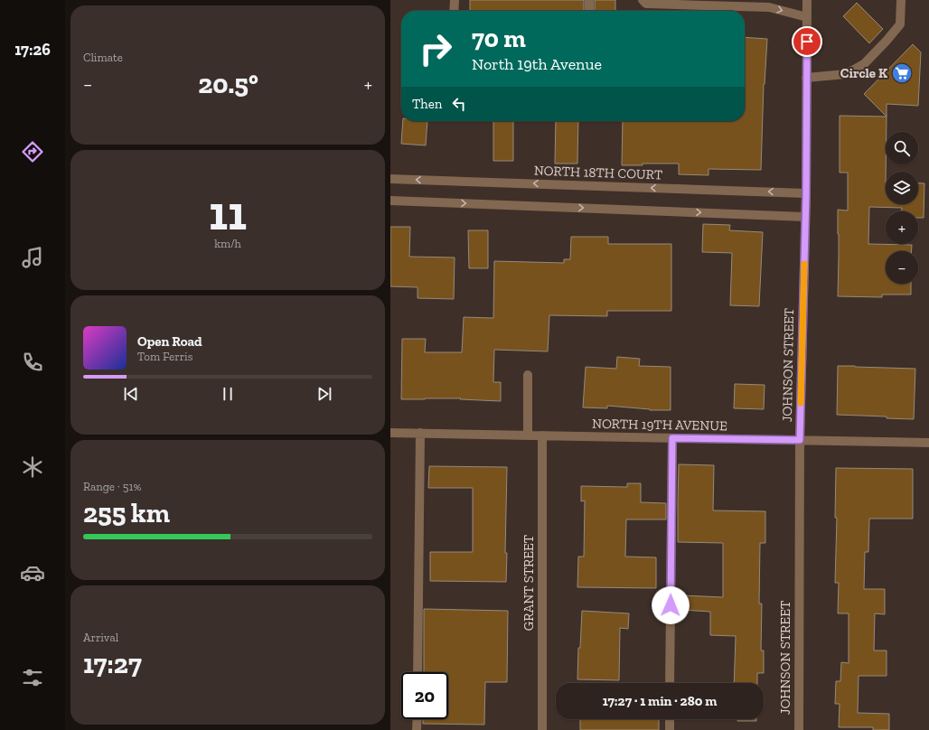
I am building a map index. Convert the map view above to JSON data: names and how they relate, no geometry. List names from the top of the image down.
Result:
{
  "streets": {
    "street": [
      "NORTH 18TH COURT",
      "JOHNSON STREET",
      "NORTH 19TH AVENUE",
      "GRANT STREET"
    ]
  },
  "crossings": [
    ["NORTH 18TH COURT", "JOHNSON STREET"],
    ["JOHNSON STREET", "NORTH 19TH AVENUE"],
    ["NORTH 19TH AVENUE", "GRANT STREET"]
  ],
  "places": {
    "supermarket": ["Circle K"]
  },
  "page": {
    "tabs": "17:26",
    "tile": [
      "Climate",
      ["11", "km/h"],
      ["Range · 51%", "255 km"],
      ["Arrival", "17:27"]
    ],
    "turn": ["70 m", "North 19th Avenue"],
    "heat": ["−", "20.5°", "+"],
    "then": "Then",
    "map_buttons": ["+", "−"],
    "song": ["Open Road", "Tom Ferris"],
    "limit": "20",
    "trip": "17:27 · 1 min · 280 m"
  }
}
